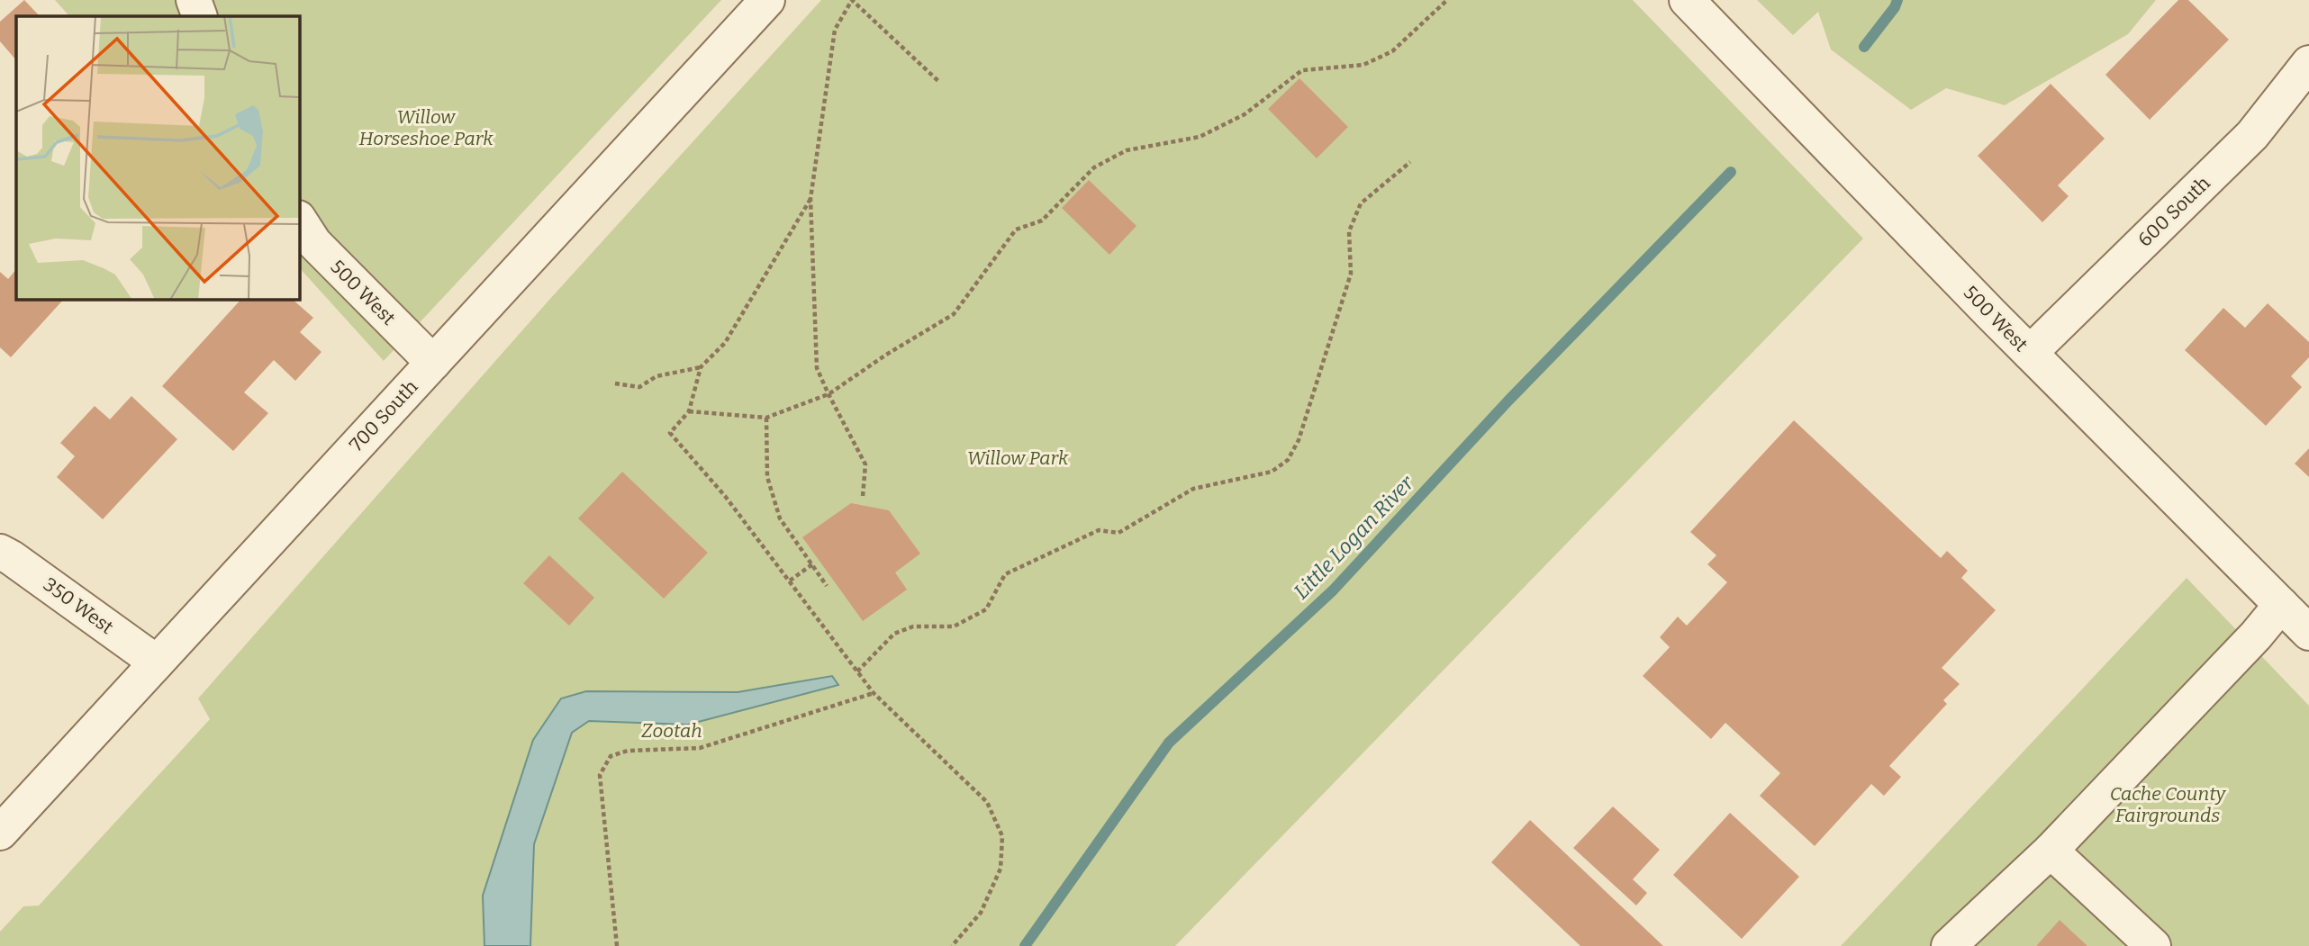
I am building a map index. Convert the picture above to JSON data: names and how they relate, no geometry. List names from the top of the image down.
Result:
{
  "streets": {
    "street": [
      "600 South",
      "500 West",
      "700 South",
      "350 West"
    ]
  },
  "crossings": [
    ["600 South", "500 West"],
    ["500 West", "700 South"],
    ["700 South", "350 West"]
  ],
  "water": ["Little Logan River"],
  "parks": [
    "Willow Horseshoe Park",
    "Willow Park",
    "Zootah",
    "Cache County Fairgrounds"
  ]
}
